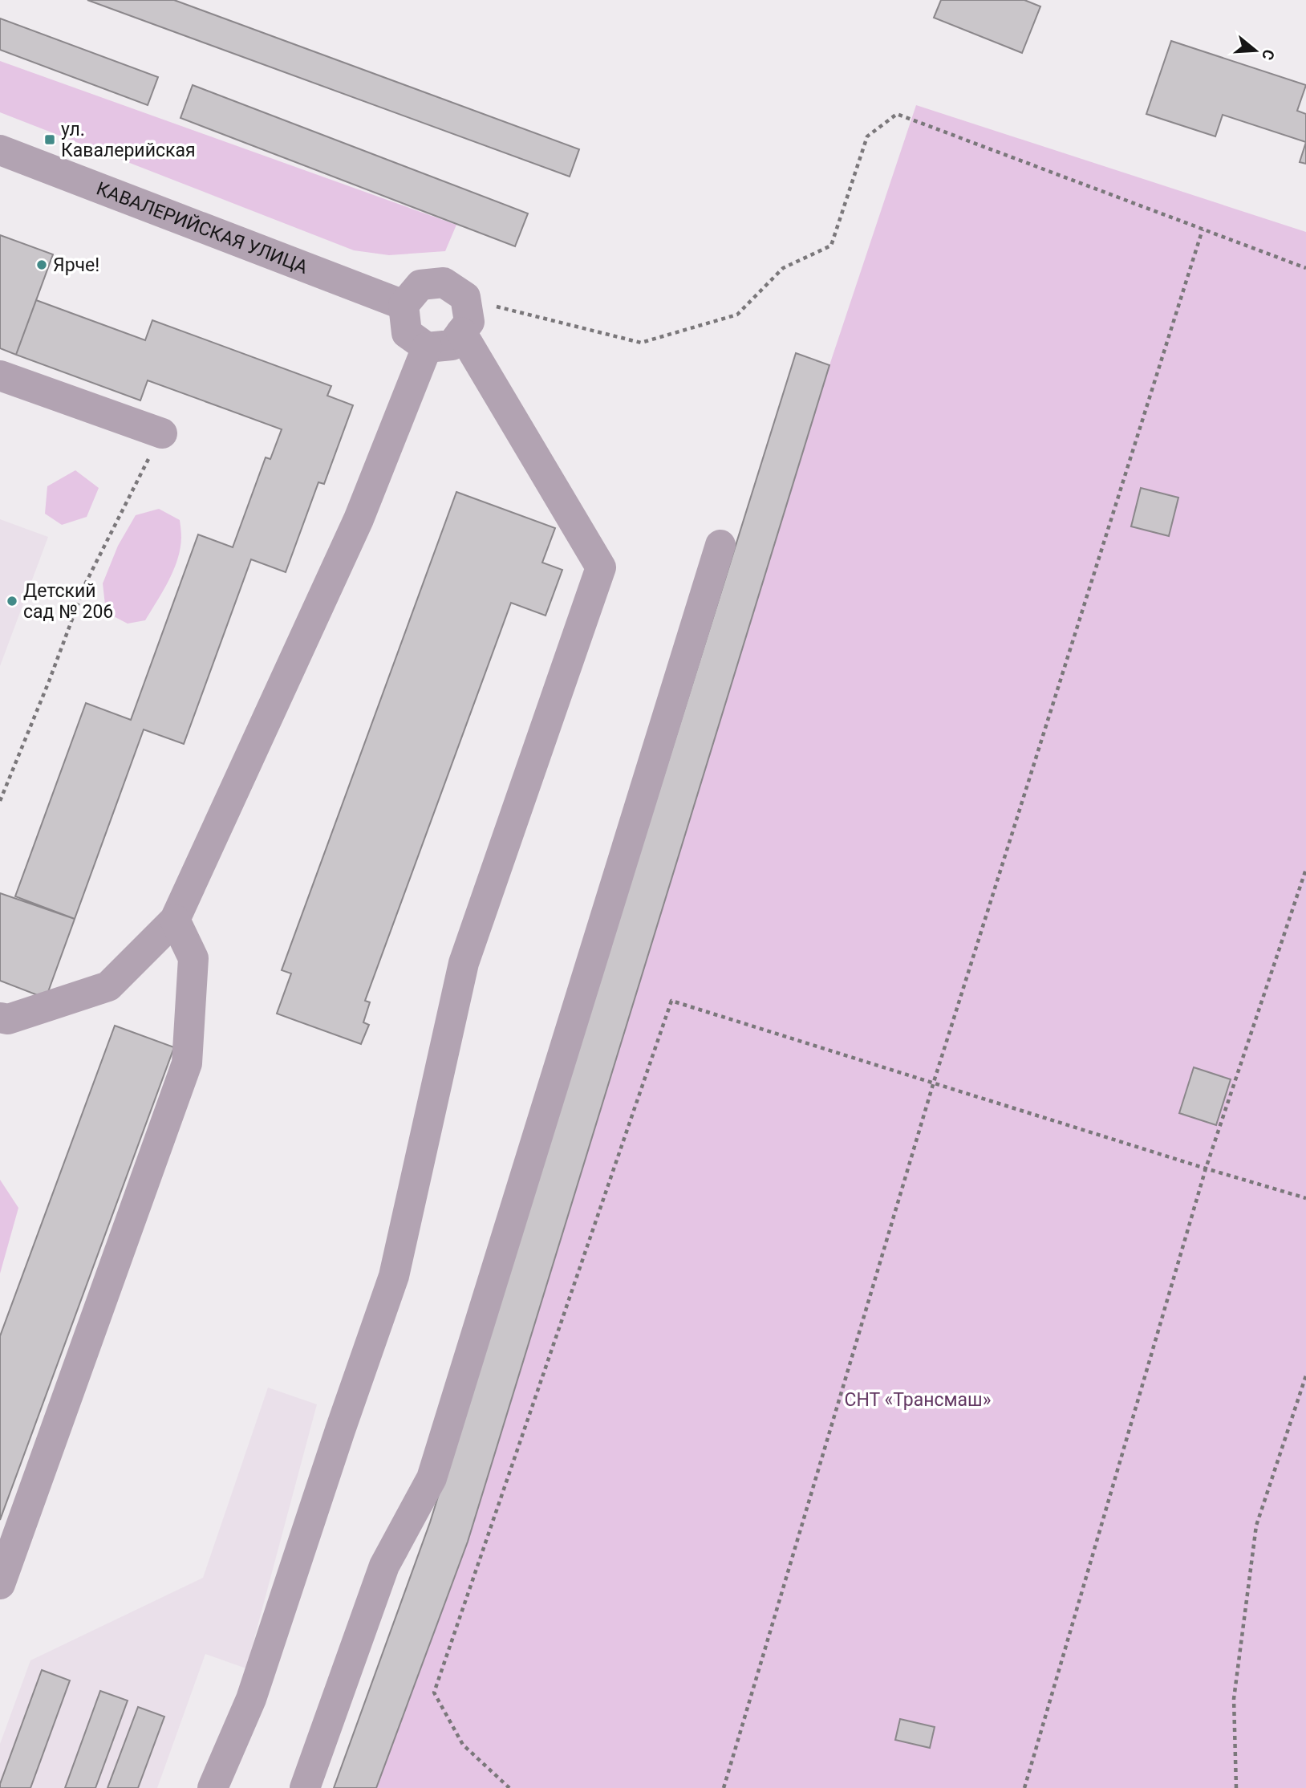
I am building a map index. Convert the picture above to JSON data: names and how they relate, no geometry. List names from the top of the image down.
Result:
{
  "streets": {
    "street": ["КАВАЛЕРИЙСКАЯ УЛИЦА"]
  },
  "parks": ["СНТ «Трансмаш»"],
  "places": {
    "transit": ["ул. Кавалерийская"],
    "other": ["Ярче!", "Детский сад № 206"]
  },
  "north": "right"
}
